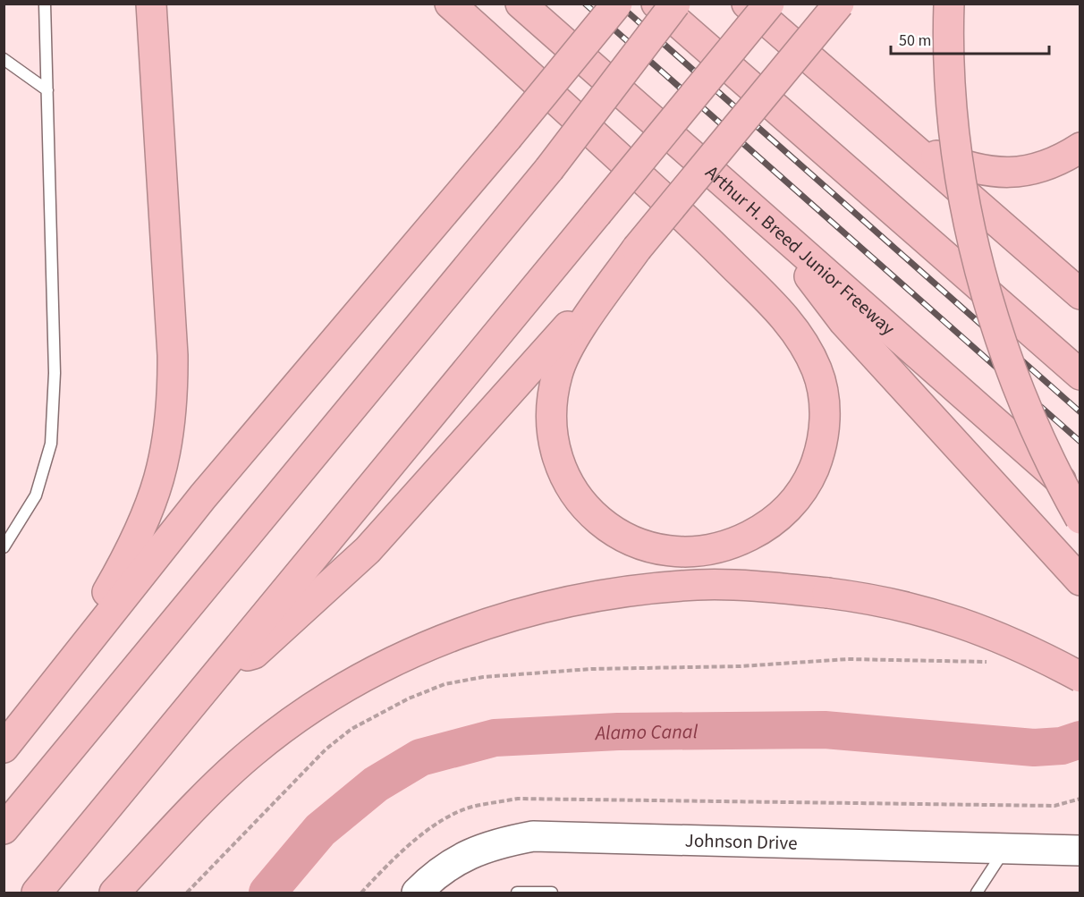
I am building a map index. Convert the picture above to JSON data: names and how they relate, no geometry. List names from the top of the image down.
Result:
{
  "streets": {
    "highway": ["Arthur H. Breed Junior Freeway"],
    "street": ["Johnson Drive"]
  },
  "water": ["Alamo Canal"],
  "scale_bar": "50 m"
}
